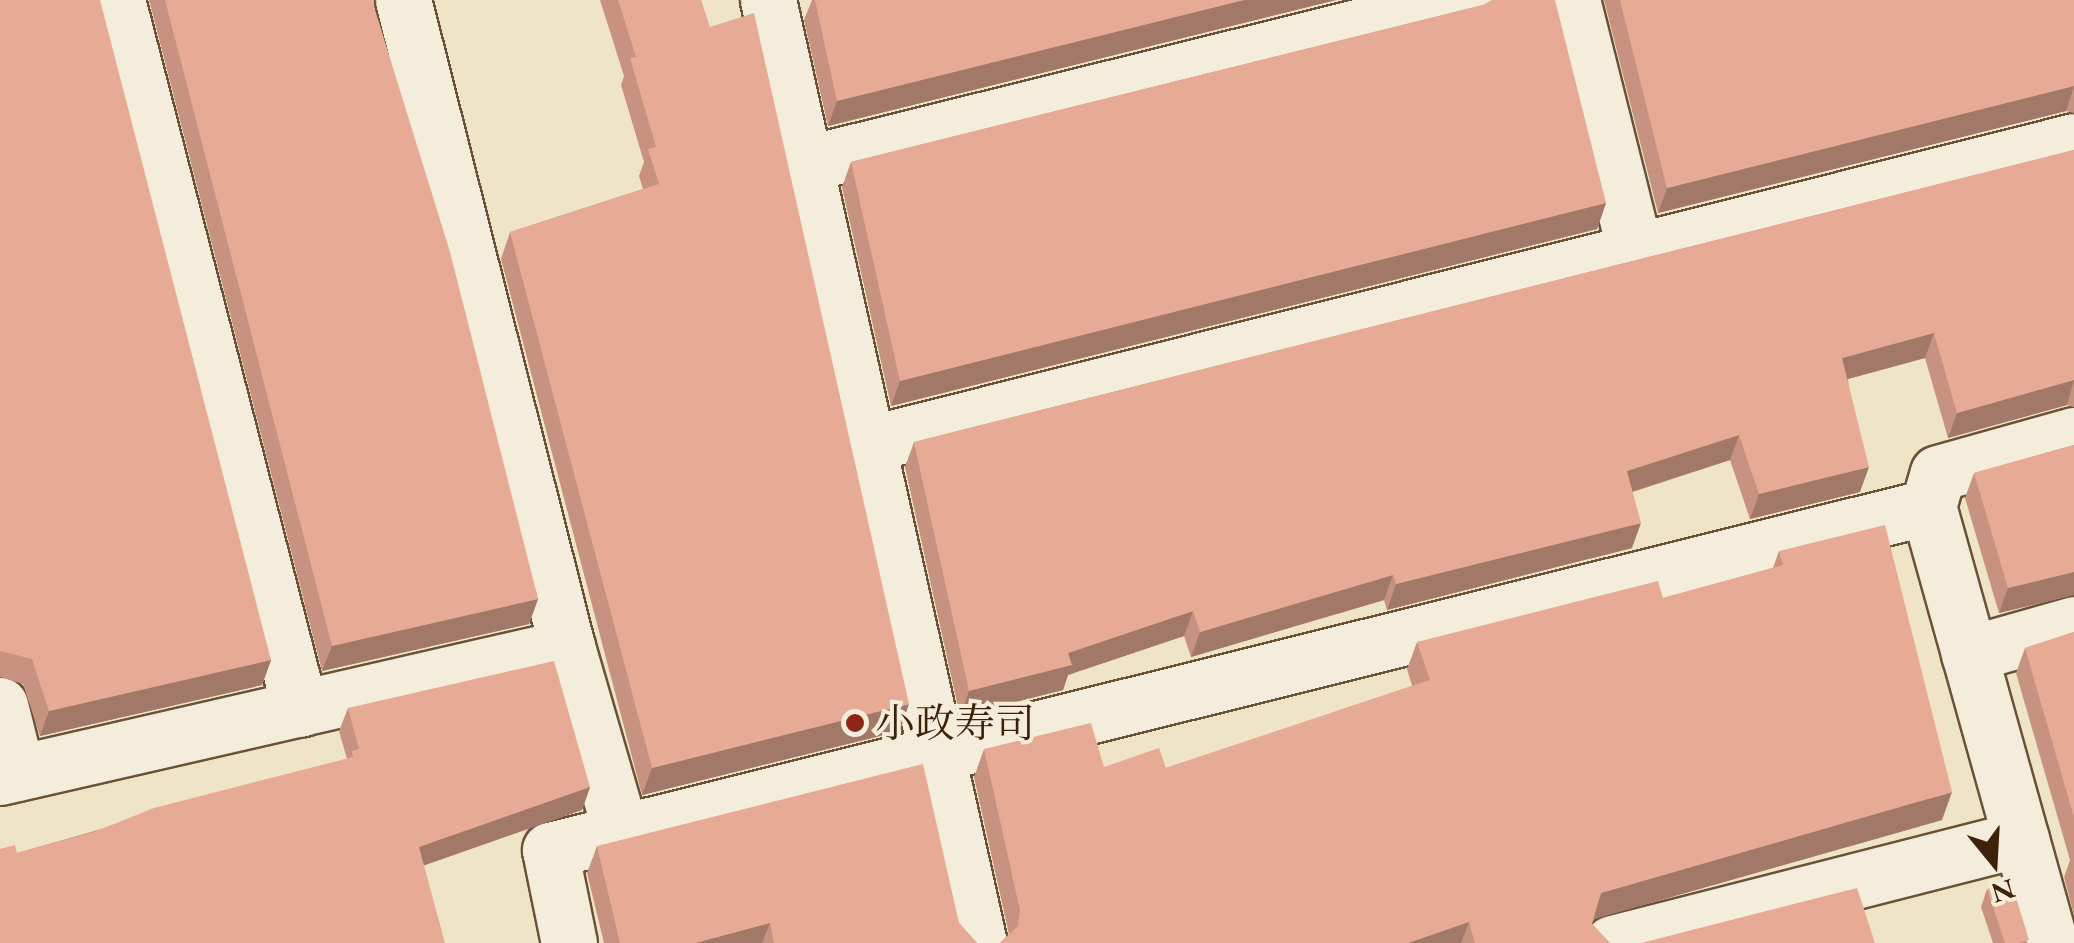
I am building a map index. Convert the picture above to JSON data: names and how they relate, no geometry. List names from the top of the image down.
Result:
{
  "places": ["小政寿司"],
  "north": "bottom"
}
